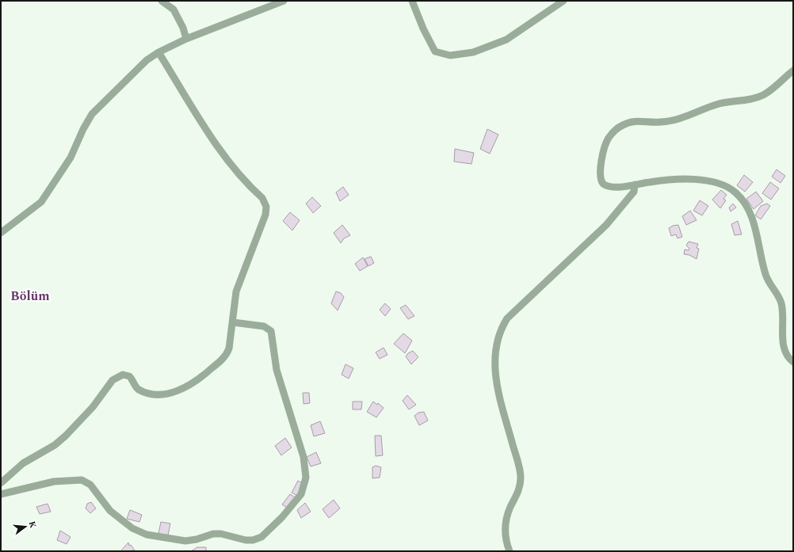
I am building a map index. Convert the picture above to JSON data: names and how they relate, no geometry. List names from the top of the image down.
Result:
{
  "districts": ["Bölüm"],
  "north": "right"
}
